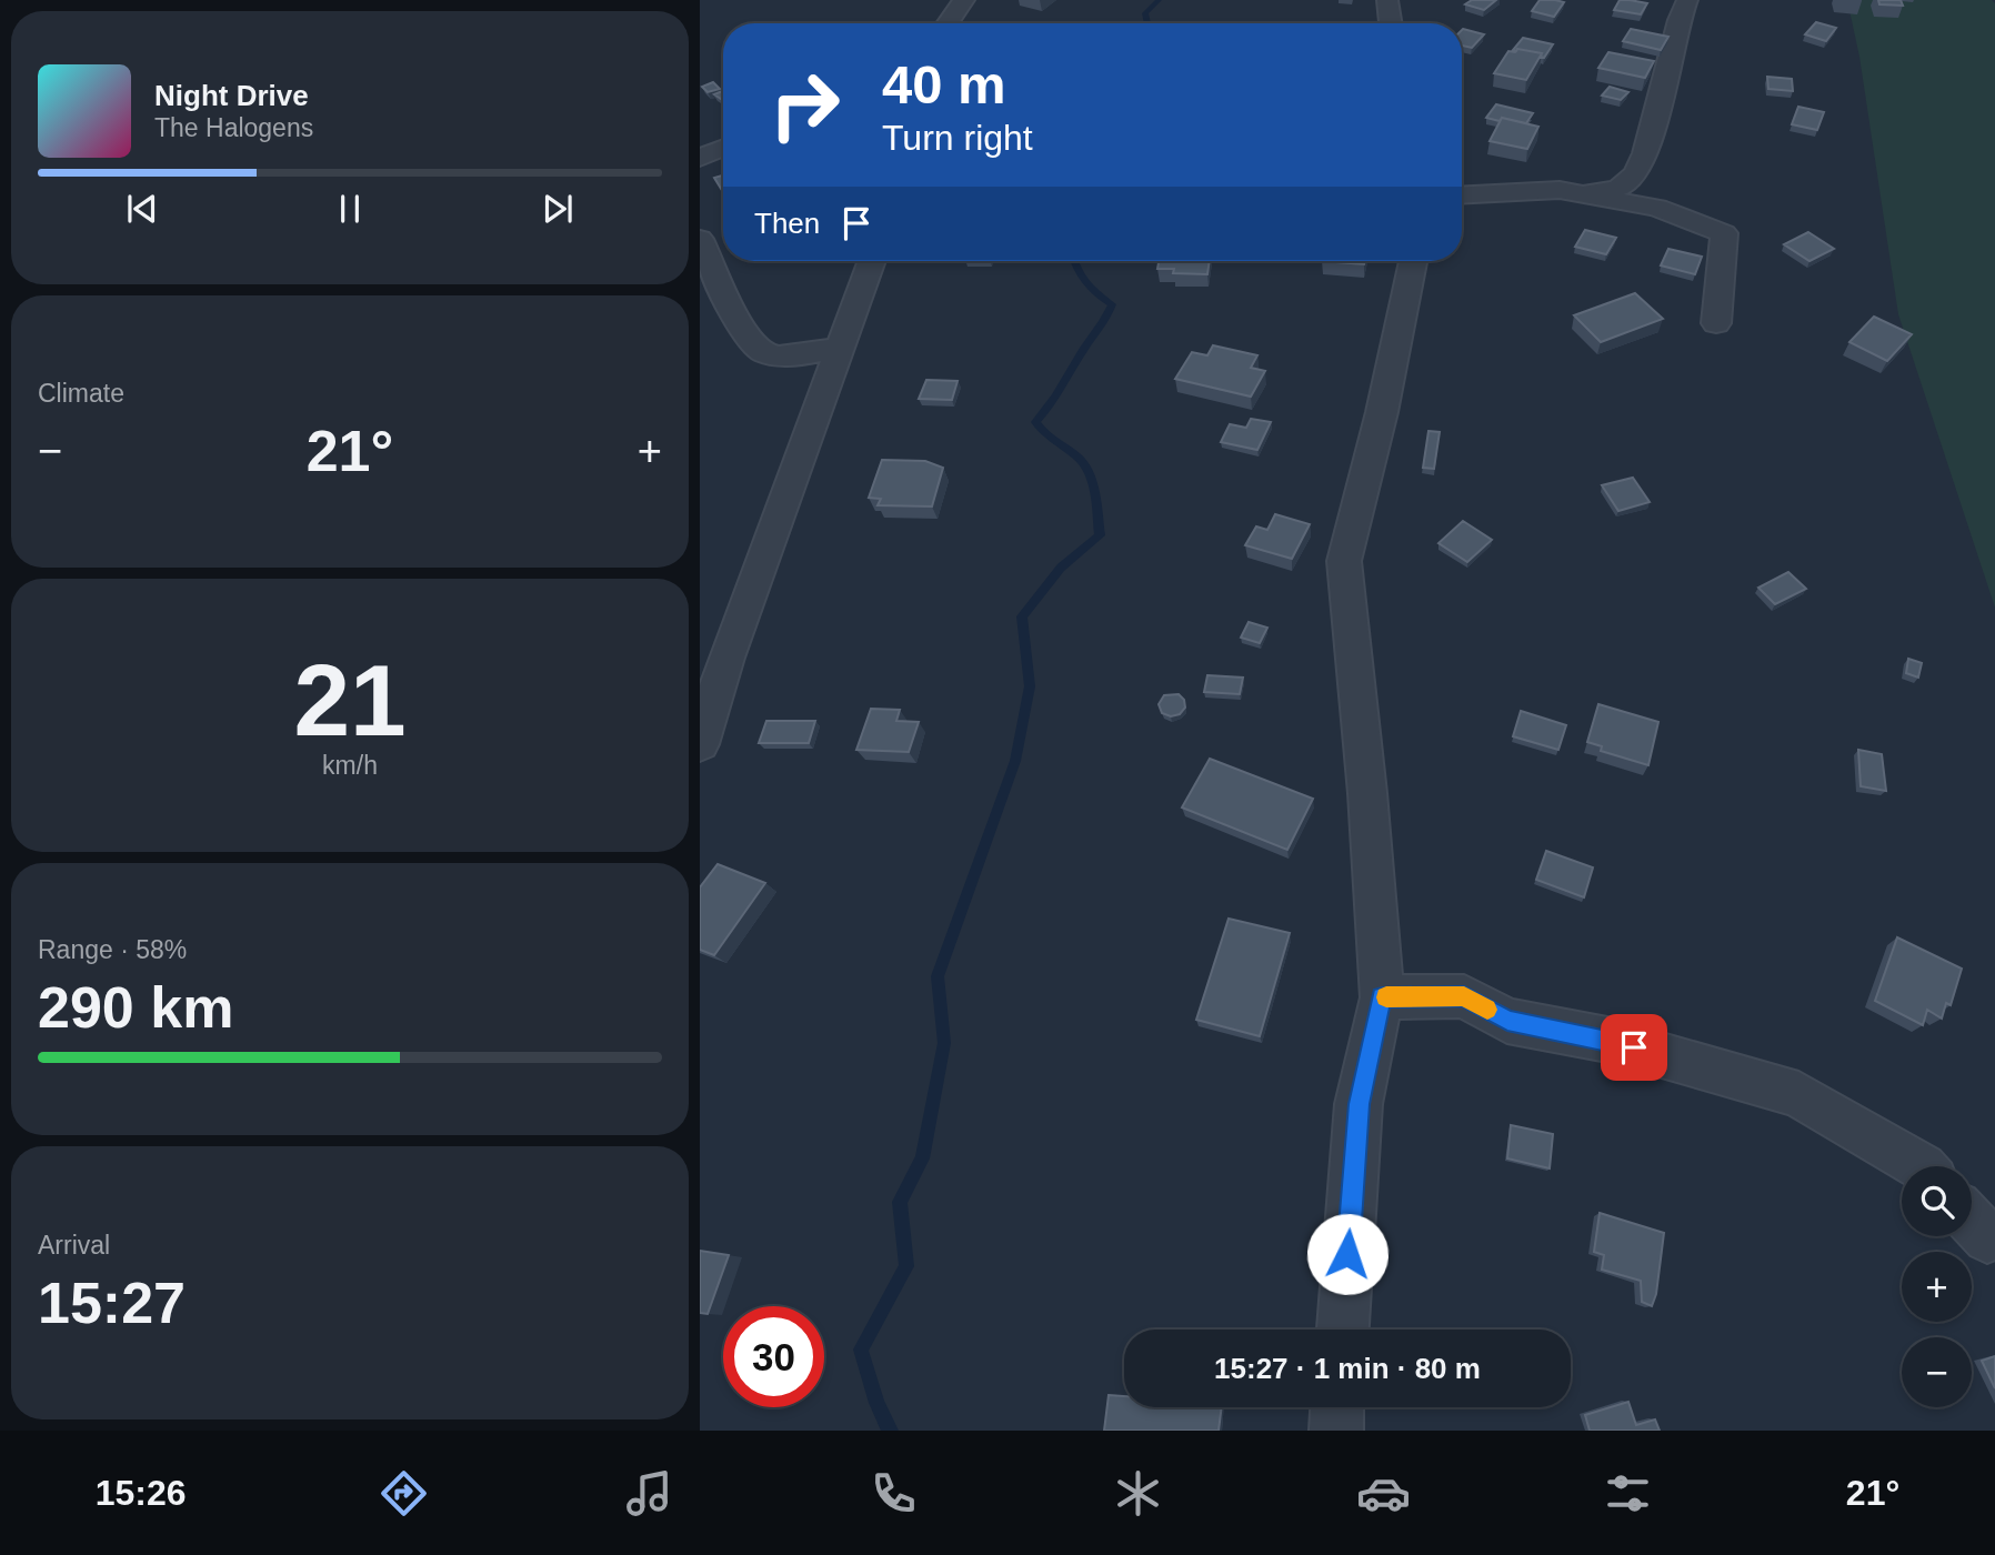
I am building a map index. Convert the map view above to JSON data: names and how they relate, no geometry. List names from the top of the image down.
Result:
{
  "page": {
    "turn": ["40 m", "Turn right"],
    "song": ["Night Drive", "The Halogens"],
    "then": "Then",
    "tile": [
      "Climate",
      ["21", "km/h"],
      ["Range · 58%", "290 km"],
      ["Arrival", "15:27"]
    ],
    "heat": ["−", "21°", "+"],
    "map_buttons": ["+", "−"],
    "limit": "30",
    "trip": "15:27 · 1 min · 80 m",
    "tabs": ["15:26", "21°"]
  }
}
